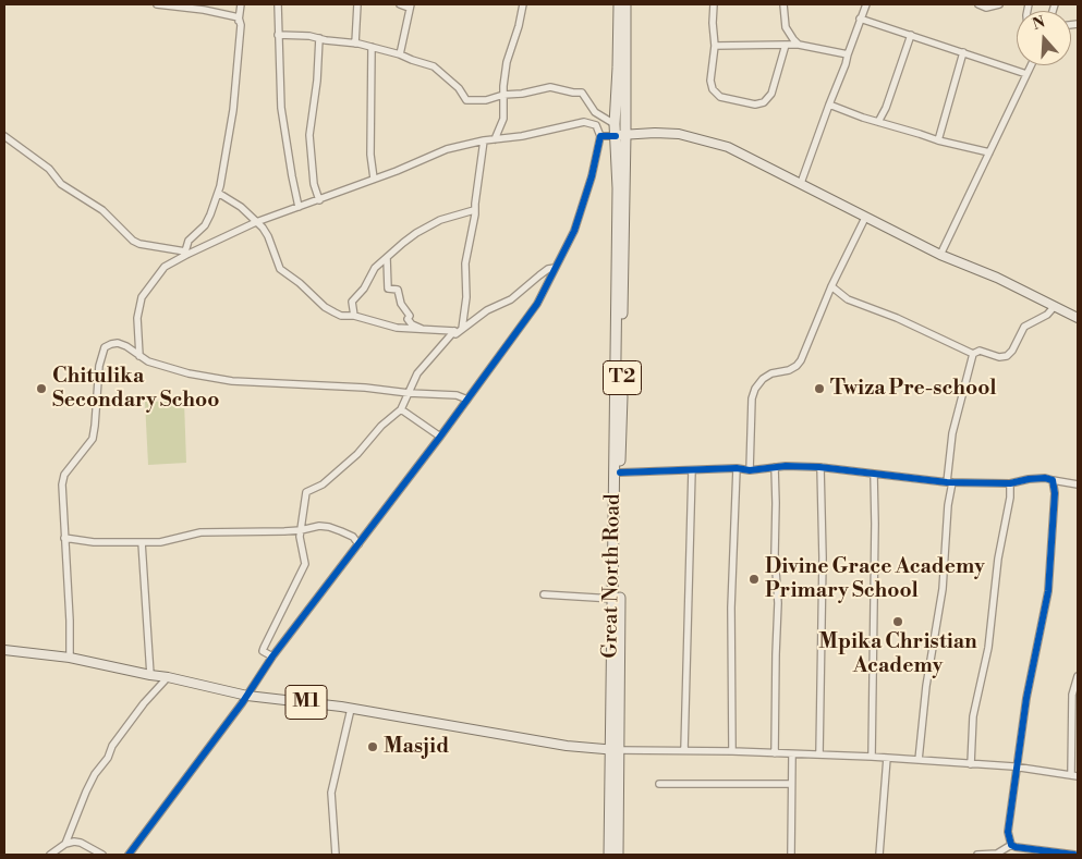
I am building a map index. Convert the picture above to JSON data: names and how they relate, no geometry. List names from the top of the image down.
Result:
{
  "streets": {
    "highway": ["T2", "Great North Road"],
    "main road": ["M1"]
  },
  "crossings": [
    ["Great North Road", "M1"]
  ],
  "places": [
    "Chitulika Secondary Schoo",
    "Twiza Pre-school",
    "Divine Grace Academy Primary School",
    "Mpika Christian Academy",
    "Masjid"
  ],
  "north": "top"
}
